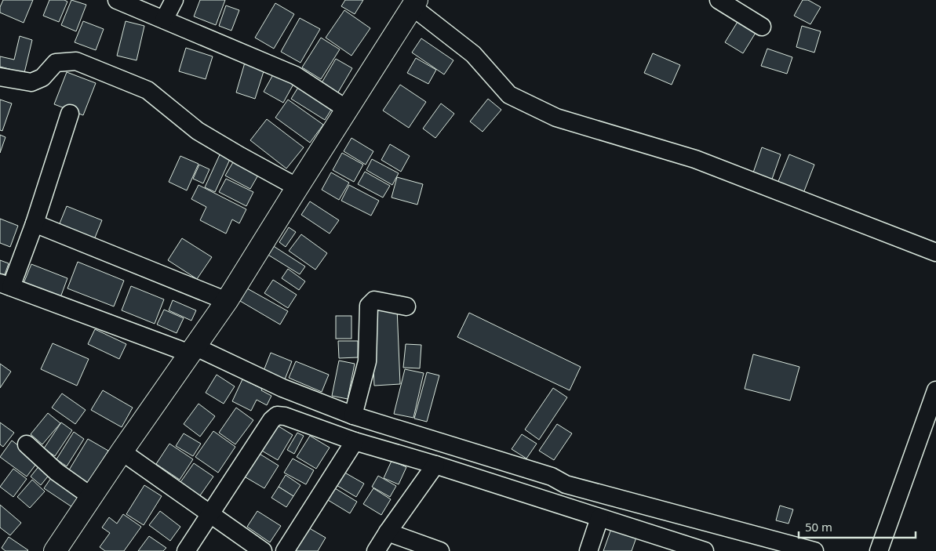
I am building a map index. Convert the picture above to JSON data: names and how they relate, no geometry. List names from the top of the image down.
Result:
{
  "scale_bar": "50 m"
}
